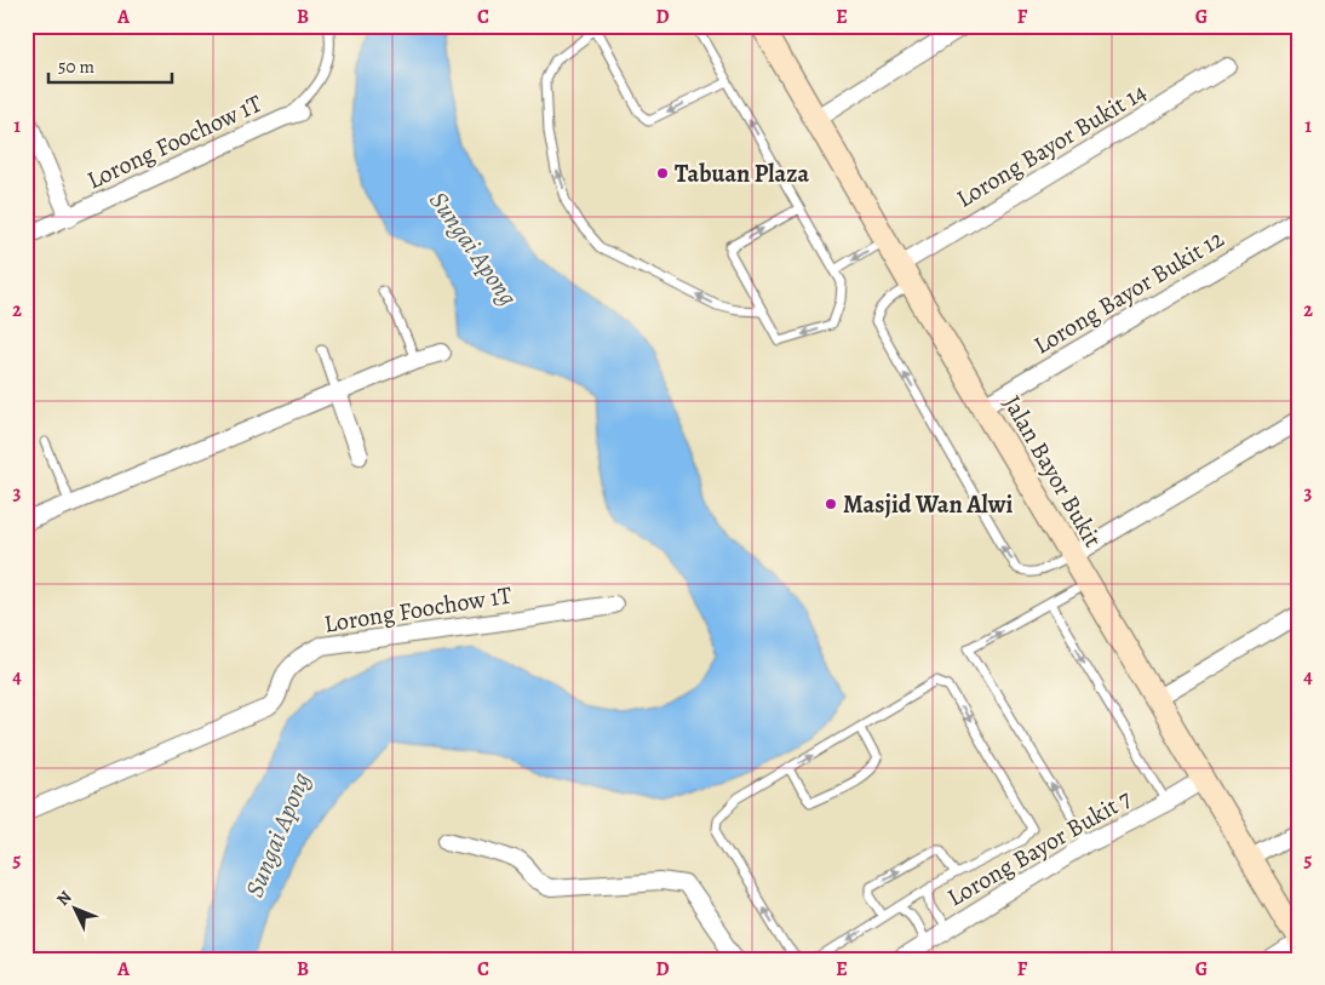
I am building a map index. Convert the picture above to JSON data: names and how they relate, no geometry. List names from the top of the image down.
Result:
{
  "streets": {
    "street": [
      "Lorong Foochow 1T",
      "Lorong Bayor Bukit 14",
      "Lorong Bayor Bukit 12",
      "Jalan Bayor Bukit",
      "Lorong Bayor Bukit 7"
    ]
  },
  "crossings": [
    ["Lorong Bayor Bukit 14", "Jalan Bayor Bukit"],
    ["Lorong Bayor Bukit 12", "Jalan Bayor Bukit"],
    ["Jalan Bayor Bukit", "Lorong Bayor Bukit 7"]
  ],
  "water": ["Sungai Apong"],
  "places": ["Tabuan Plaza", "Masjid Wan Alwi"],
  "scale_bar": "50 m",
  "north": "top left",
  "grid": {
    "columns": [
      "A",
      "B",
      "C",
      "D",
      "E",
      "F",
      "G"
    ],
    "rows": [
      "1",
      "2",
      "3",
      "4",
      "5"
    ]
  }
}
